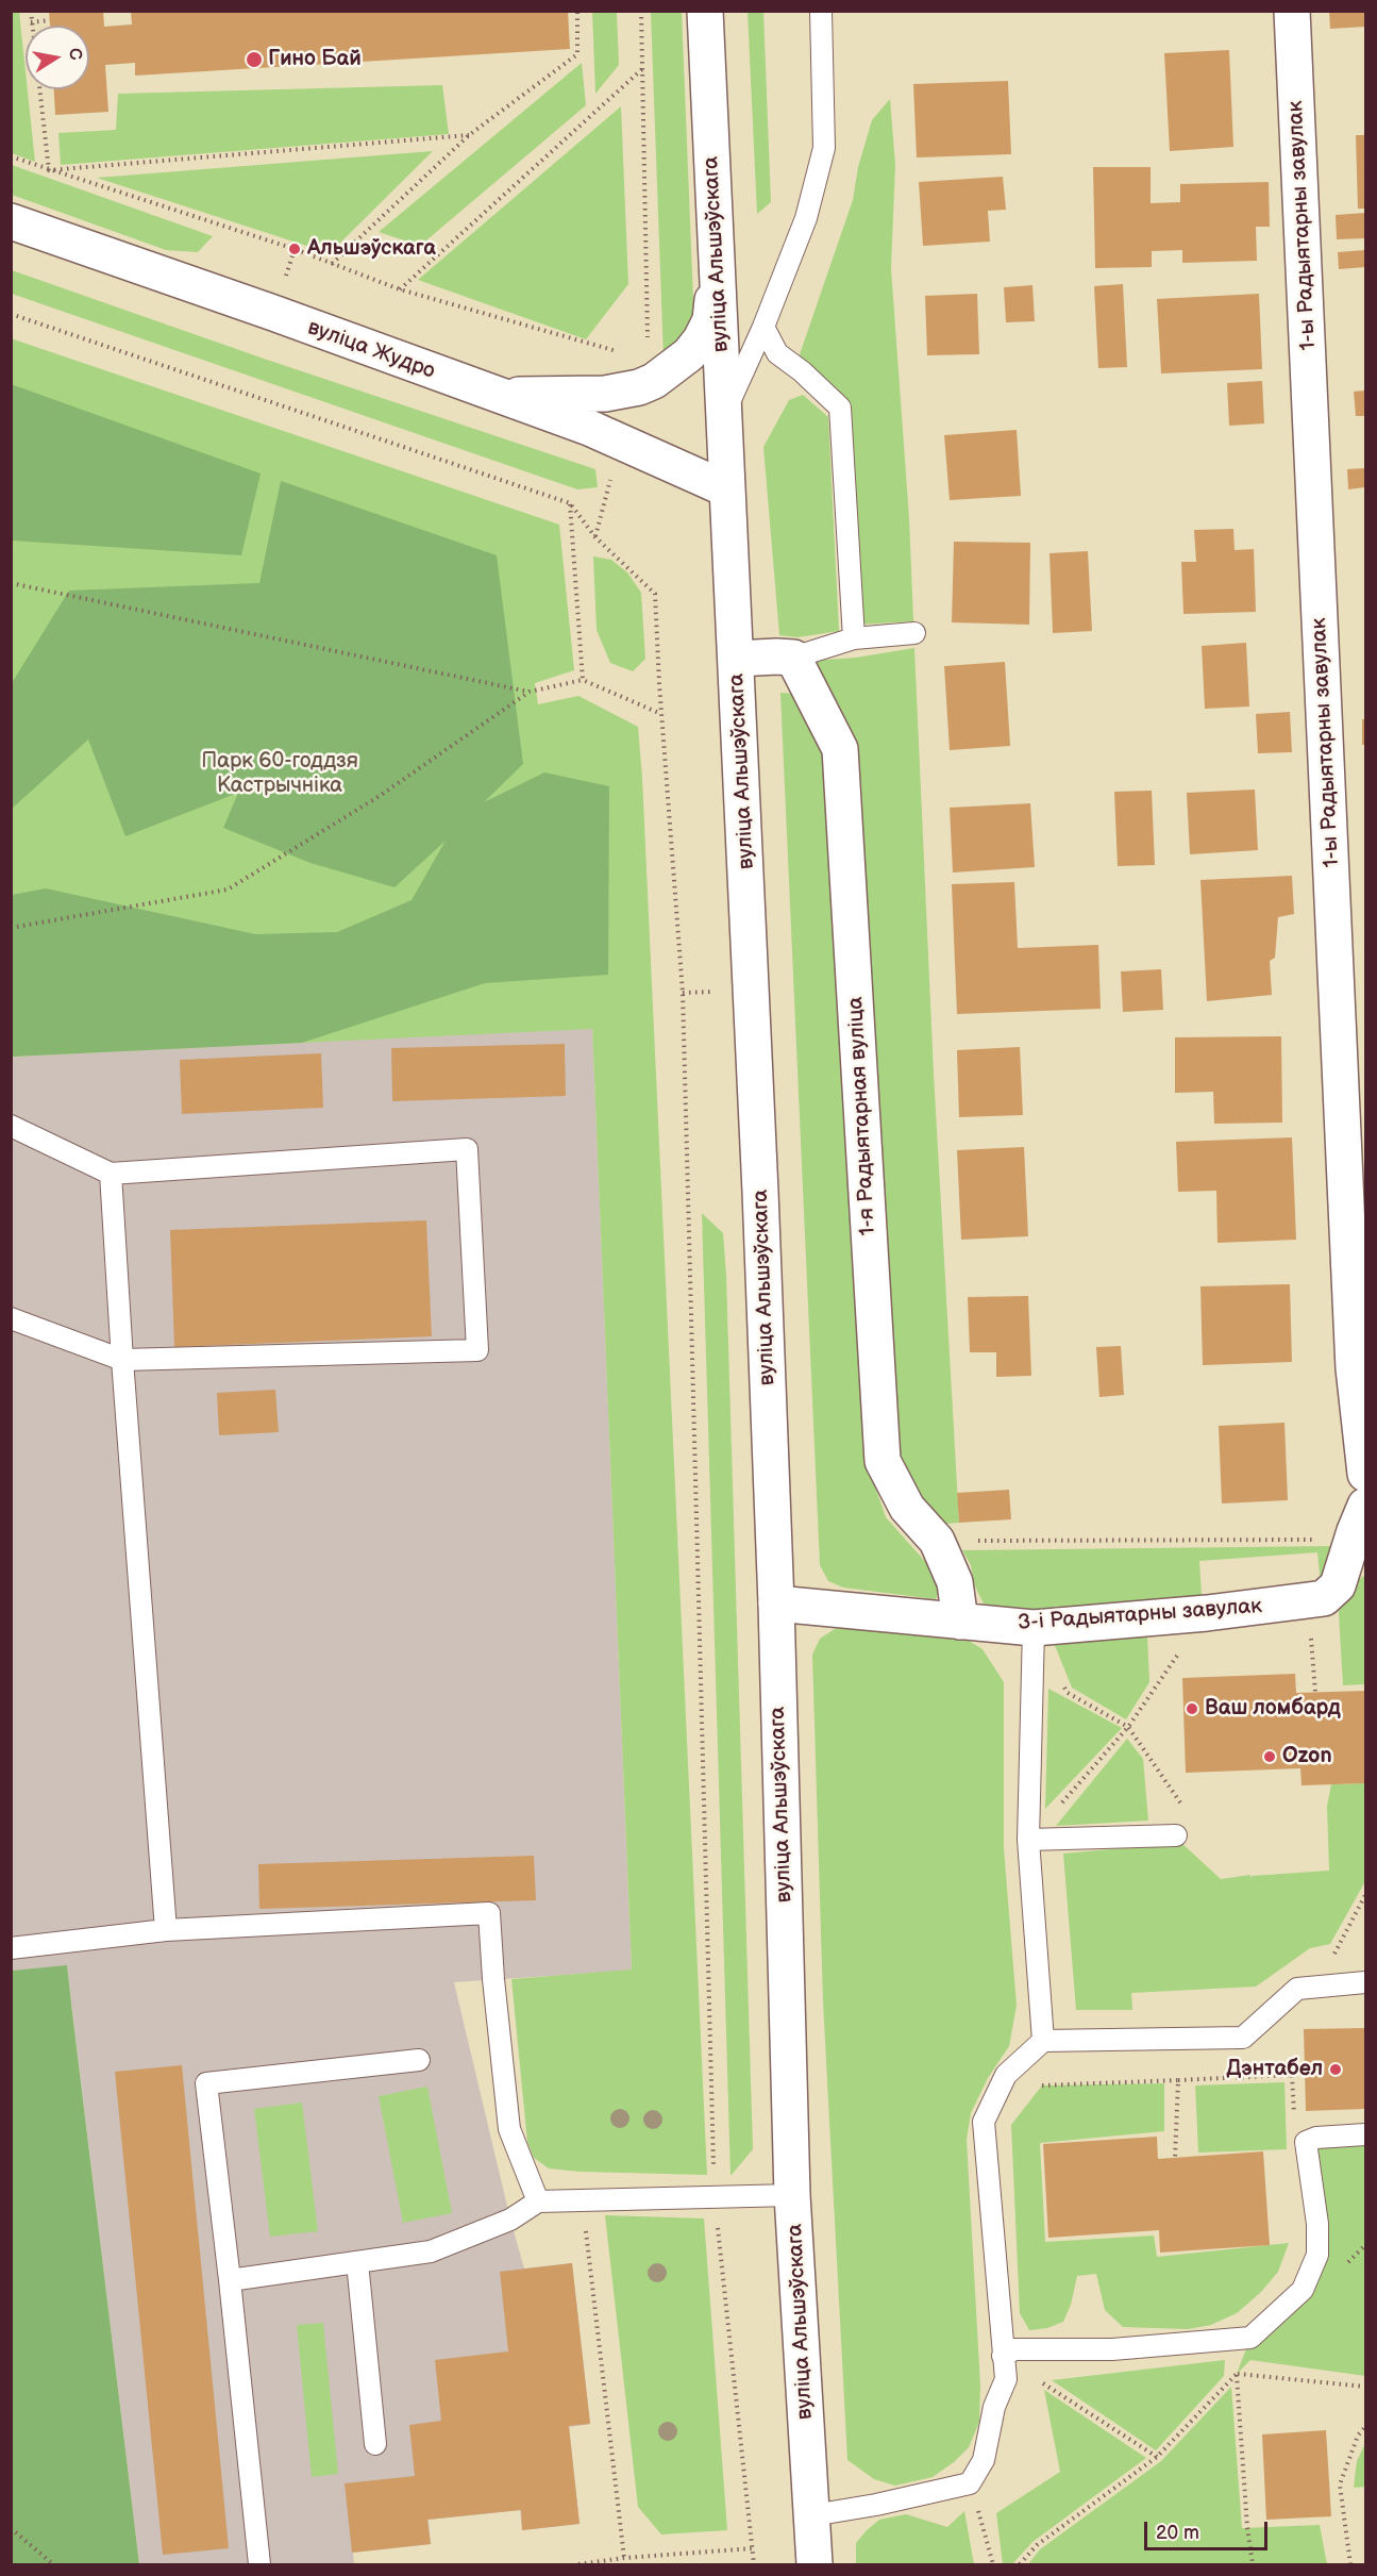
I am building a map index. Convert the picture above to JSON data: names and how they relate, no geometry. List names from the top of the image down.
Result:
{
  "streets": {
    "main road": [
      "1-ы Радыятарны завулак",
      "вуліца Альшэўскага",
      "вуліца Жудро",
      "1-я Радыятарная вуліца",
      "3-і Радыятарны завулак"
    ]
  },
  "crossings": [
    ["вуліца Альшэўскага", "вуліца Жудро"],
    ["вуліца Альшэўскага", "3-і Радыятарны завулак"],
    ["1-я Радыятарная вуліца", "3-і Радыятарны завулак"]
  ],
  "parks": ["Парк 60-годдзя Кастрычніка"],
  "places": [
    "Гино Бай",
    "Альшэўскага",
    "Ваш ломбард",
    "Ozon",
    "Дэнтабел"
  ],
  "scale_bar": "20 m",
  "north": "right"
}
